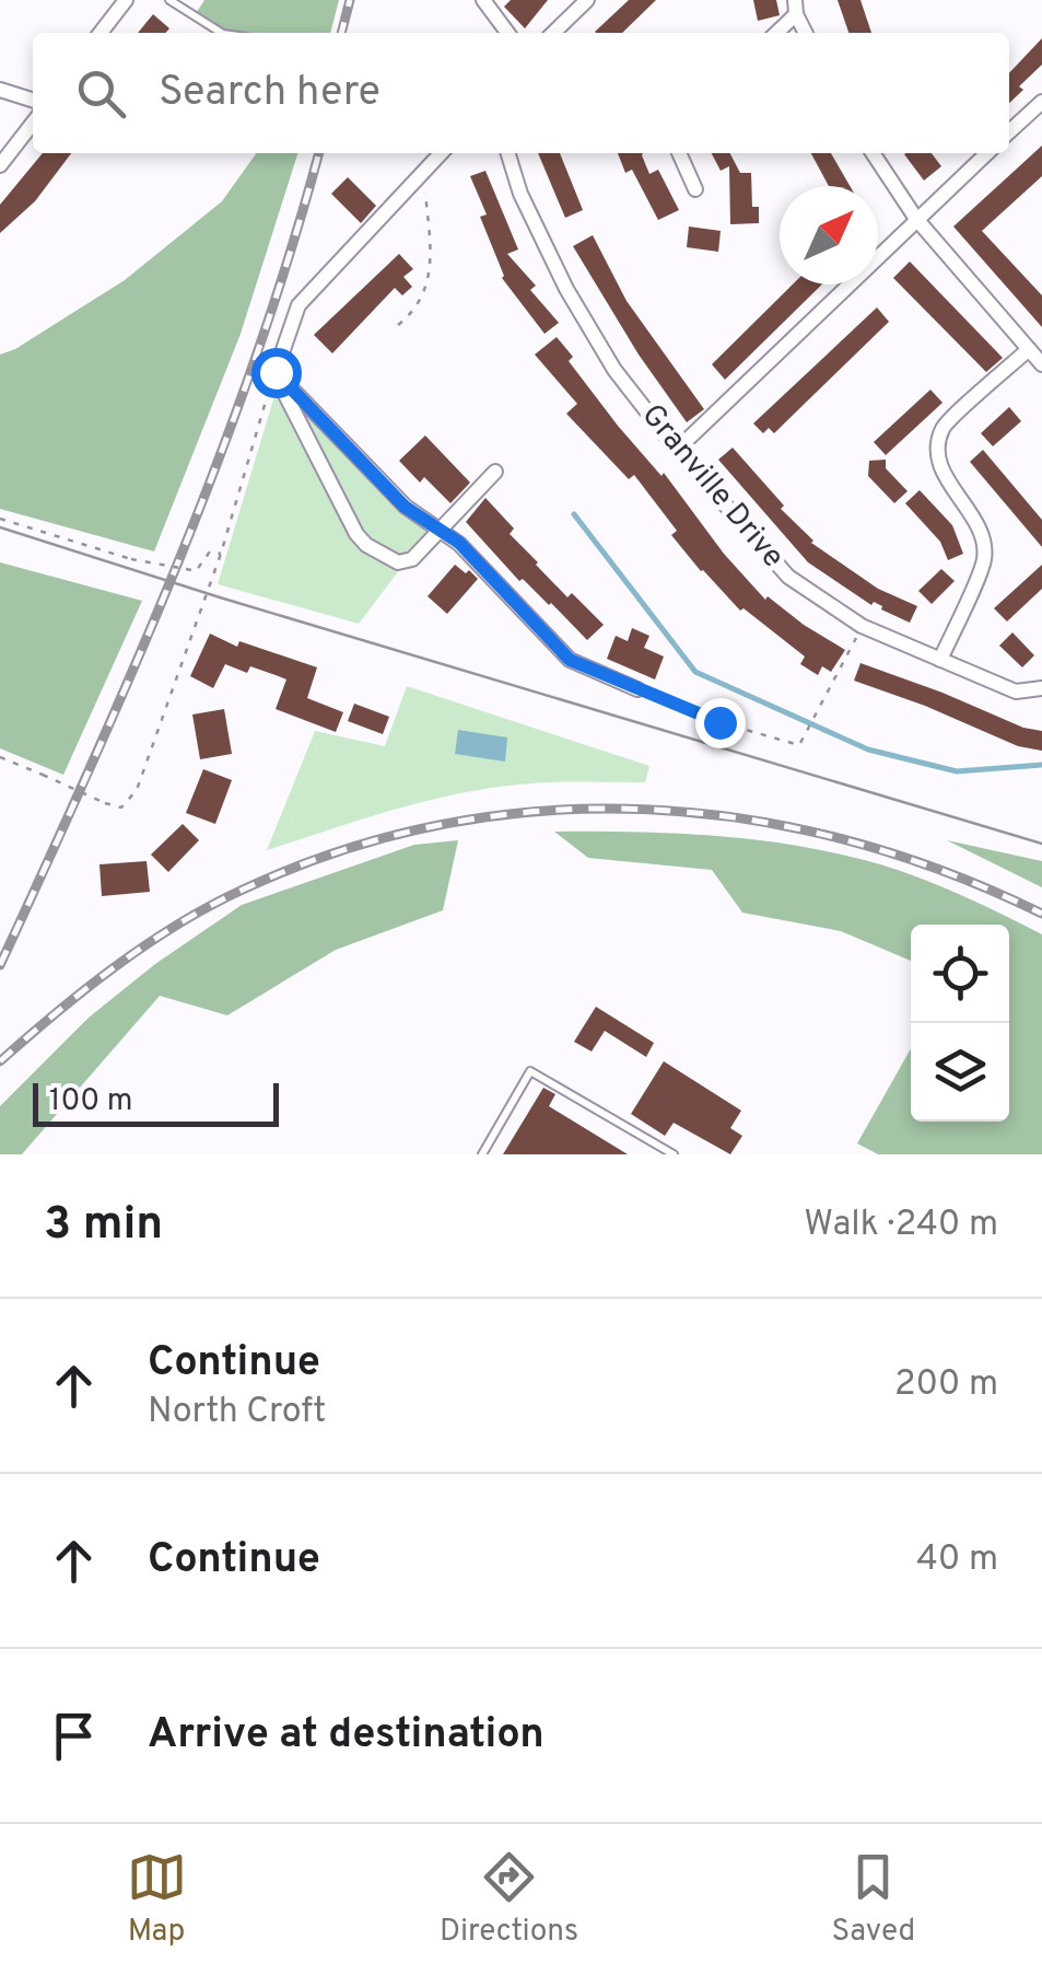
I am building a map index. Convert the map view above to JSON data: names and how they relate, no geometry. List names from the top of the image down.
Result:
{
  "streets": {
    "street": ["Granville Drive"]
  },
  "scale_bar": "100 m",
  "north": "top right",
  "page": {
    "search": "Search here",
    "scale": "100 m",
    "heading": ["3 min", "Walk · 240 m"],
    "list": [
      ["Continue", "North Croft", "200 m"],
      ["Continue", "40 m"],
      "Arrive at destination"
    ],
    "nav": ["Map", "Directions", "Saved"]
  }
}
